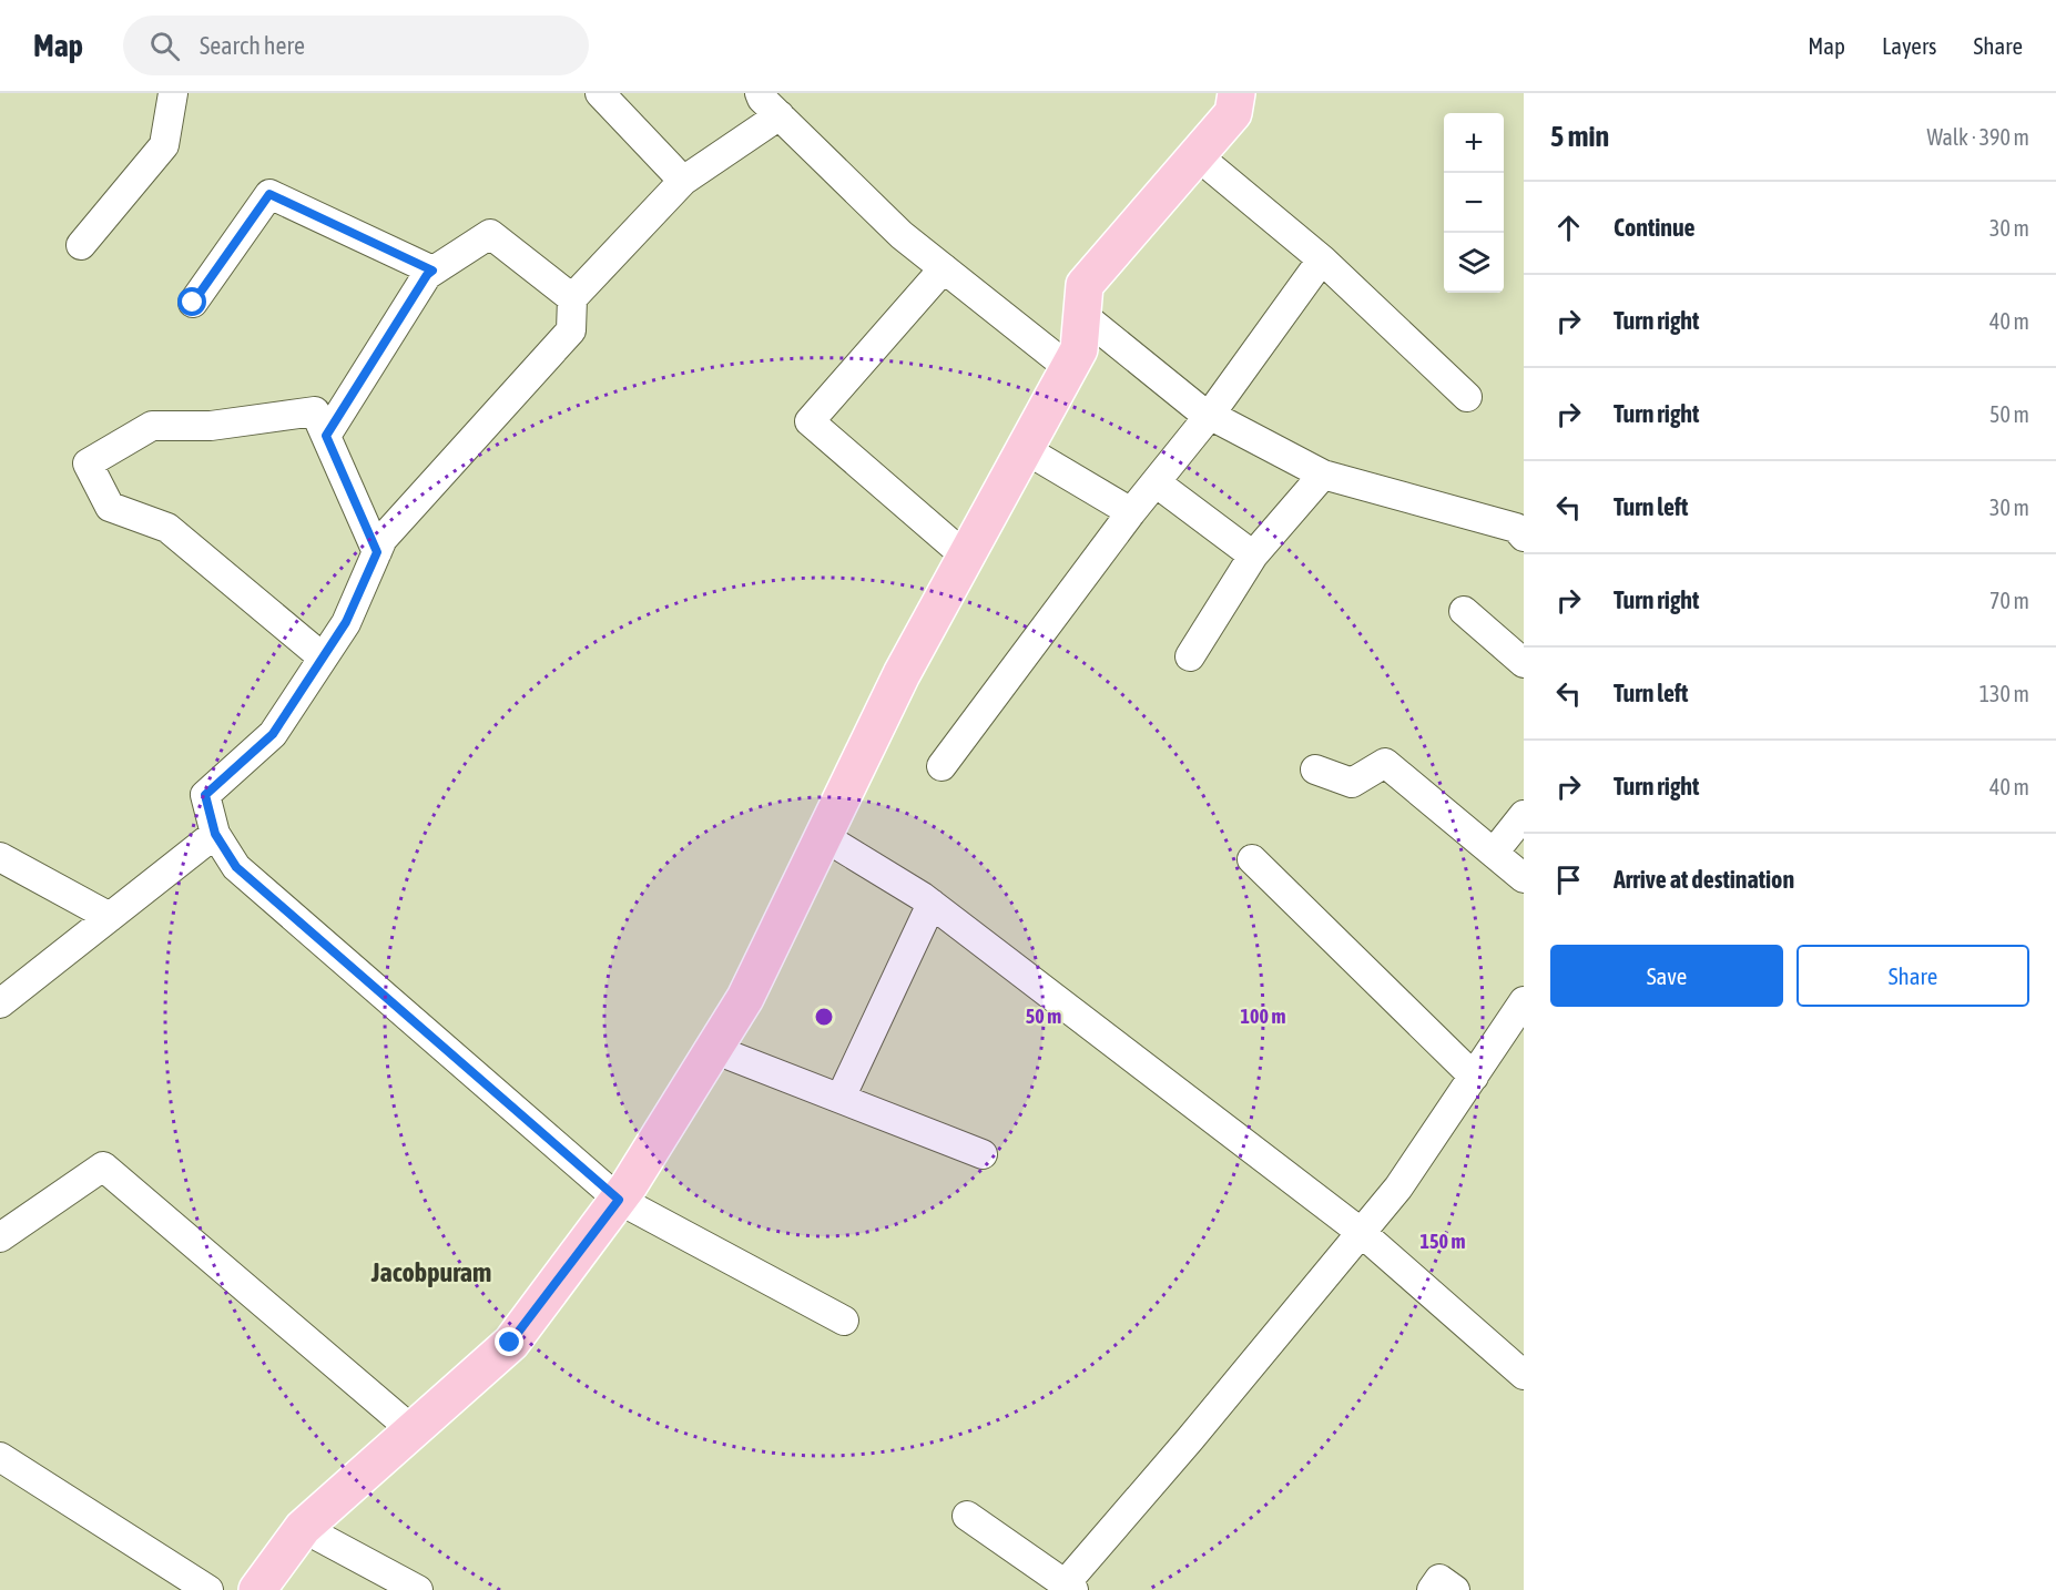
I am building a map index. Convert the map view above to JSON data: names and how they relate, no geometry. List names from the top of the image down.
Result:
{
  "districts": ["Jacobpuram"],
  "page": {
    "header": "Map",
    "search": "Search here",
    "nav": ["Map", "Layers", "Share"],
    "heading": ["5 min", "Walk · 390 m"],
    "map_buttons": ["+", "−"],
    "list": [
      ["Continue", "30 m"],
      ["Turn right", "40 m"],
      ["Turn right", "50 m"],
      ["Turn left", "30 m"],
      ["Turn right", "70 m"],
      ["Turn left", "130 m"],
      ["Turn right", "40 m"],
      "Arrive at destination"
    ],
    "buttons": ["Save", "Share"]
  },
  "rings": ["50 m", "100 m", "150 m"]
}
